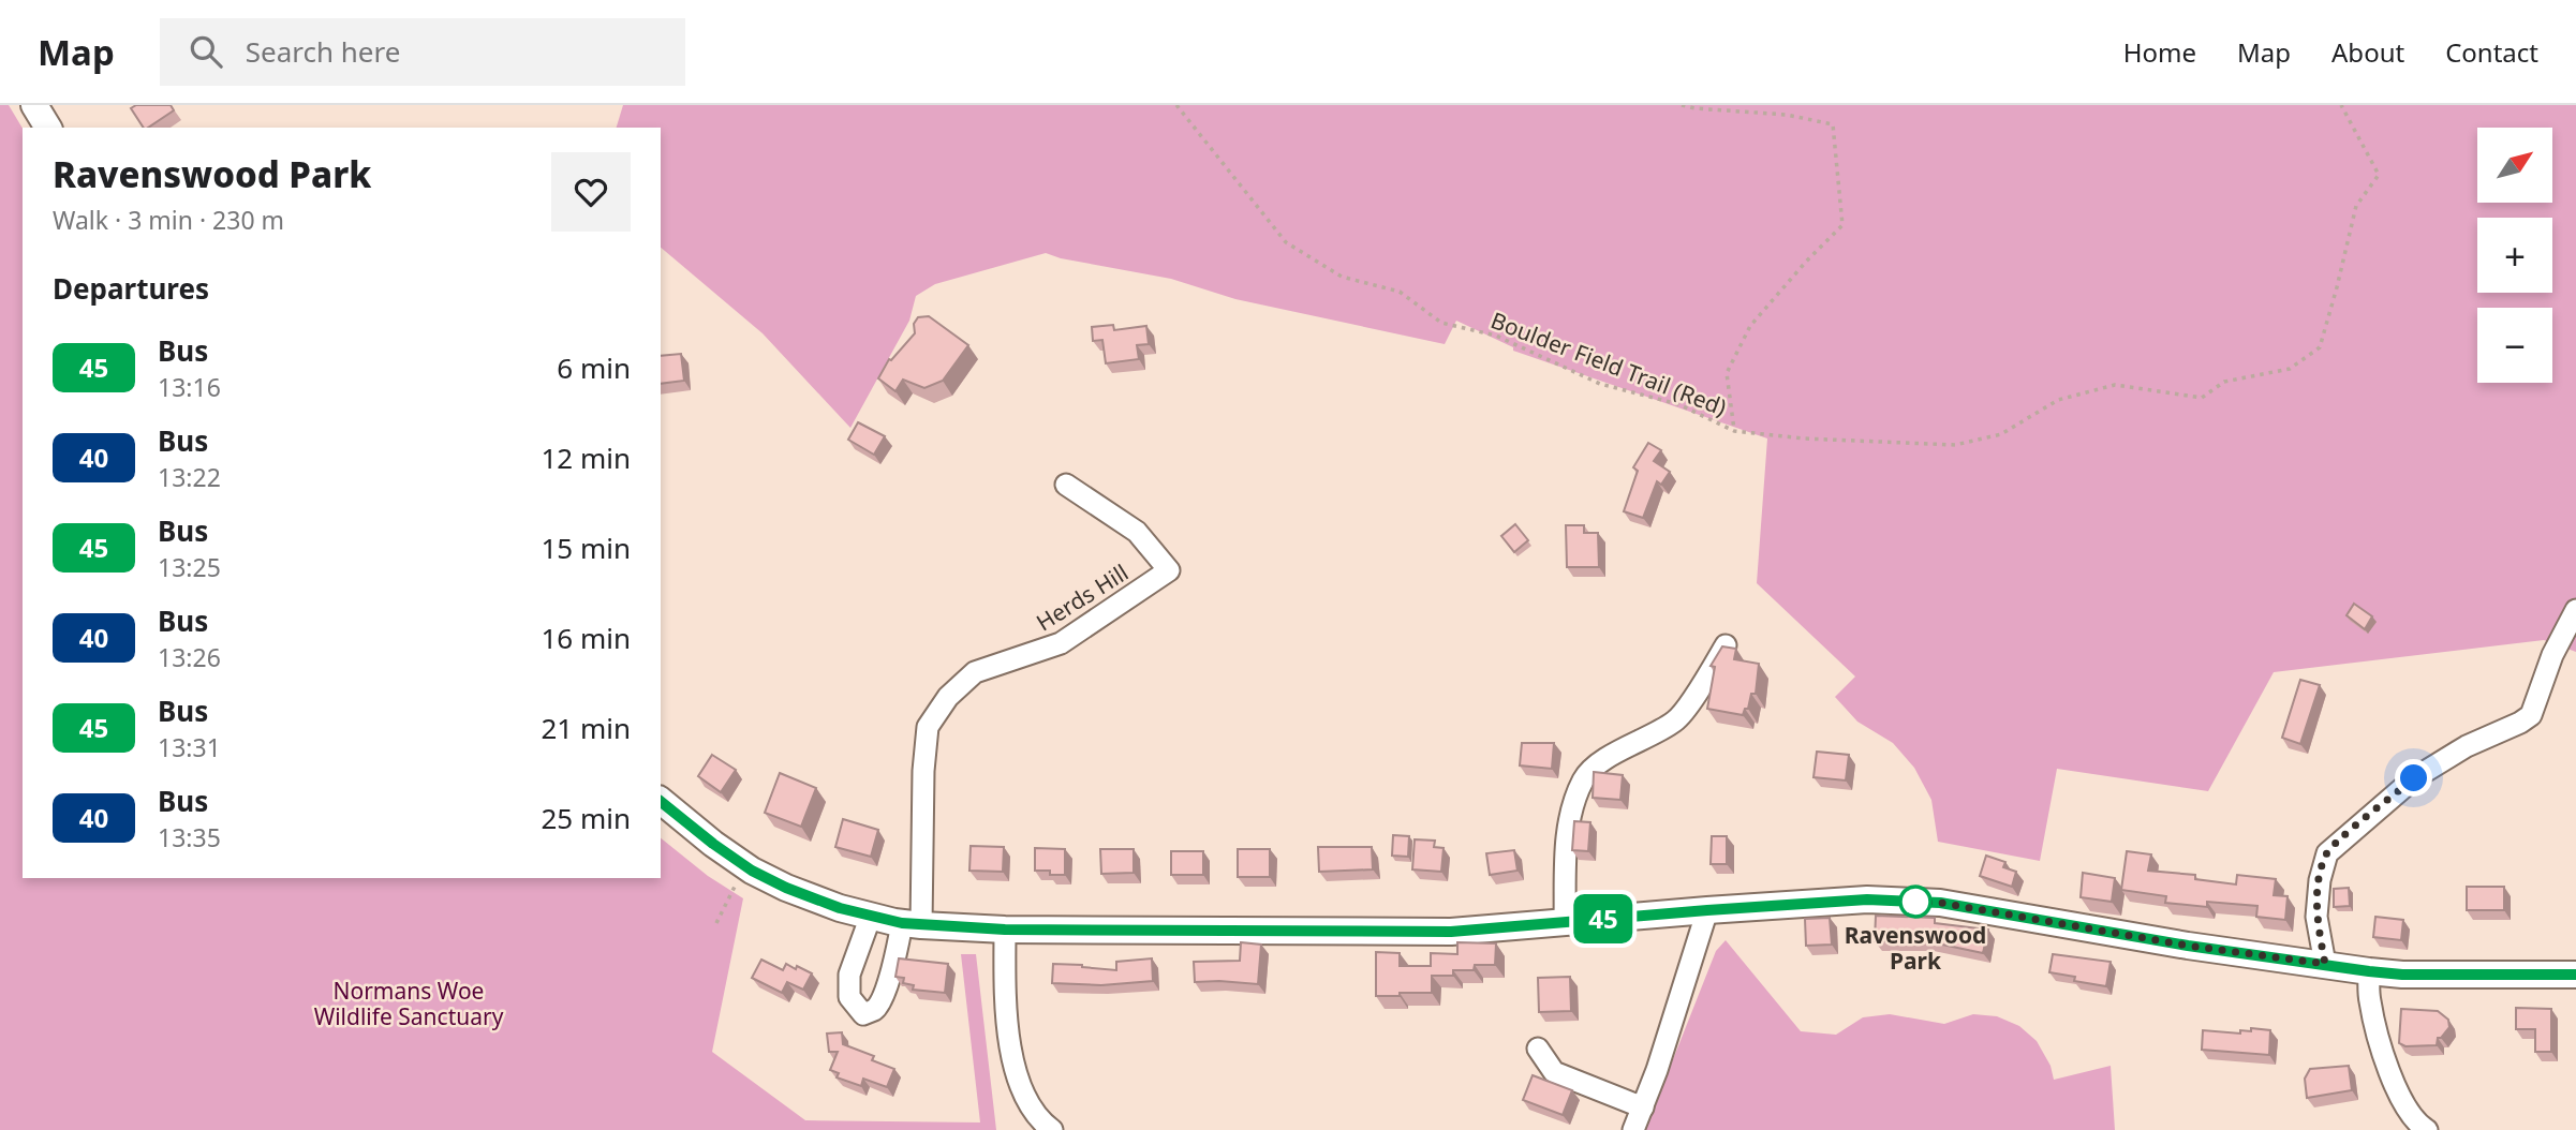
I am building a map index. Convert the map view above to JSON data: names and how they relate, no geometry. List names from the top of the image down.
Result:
{
  "streets": {
    "street": ["Herds Hill"],
    "path": ["Boulder Field Trail (Red)"]
  },
  "parks": ["Normans Woe Wildlife Sanctuary"],
  "places": ["Ravenswood Park"],
  "lines": ["bus line 45"],
  "north": "top right",
  "page": {
    "header": "Map",
    "search": "Search here",
    "nav": [
      "Home",
      "Map",
      "About",
      "Contact"
    ],
    "on_map": "45",
    "map_buttons": ["+", "−"],
    "heading": [
      ["Ravenswood Park", "Walk · 3 min · 230 m"],
      "Departures"
    ],
    "list": [
      {
        "mark": "45",
        "name": "Bus",
        "note": "13:16",
        "value": "6 min"
      },
      {
        "mark": "40",
        "name": "Bus",
        "note": "13:22",
        "value": "12 min"
      },
      {
        "mark": "45",
        "name": "Bus",
        "note": "13:25",
        "value": "15 min"
      },
      {
        "mark": "40",
        "name": "Bus",
        "note": "13:26",
        "value": "16 min"
      },
      {
        "mark": "45",
        "name": "Bus",
        "note": "13:31",
        "value": "21 min"
      },
      {
        "mark": "40",
        "name": "Bus",
        "note": "13:35",
        "value": "25 min"
      }
    ]
  }
}
